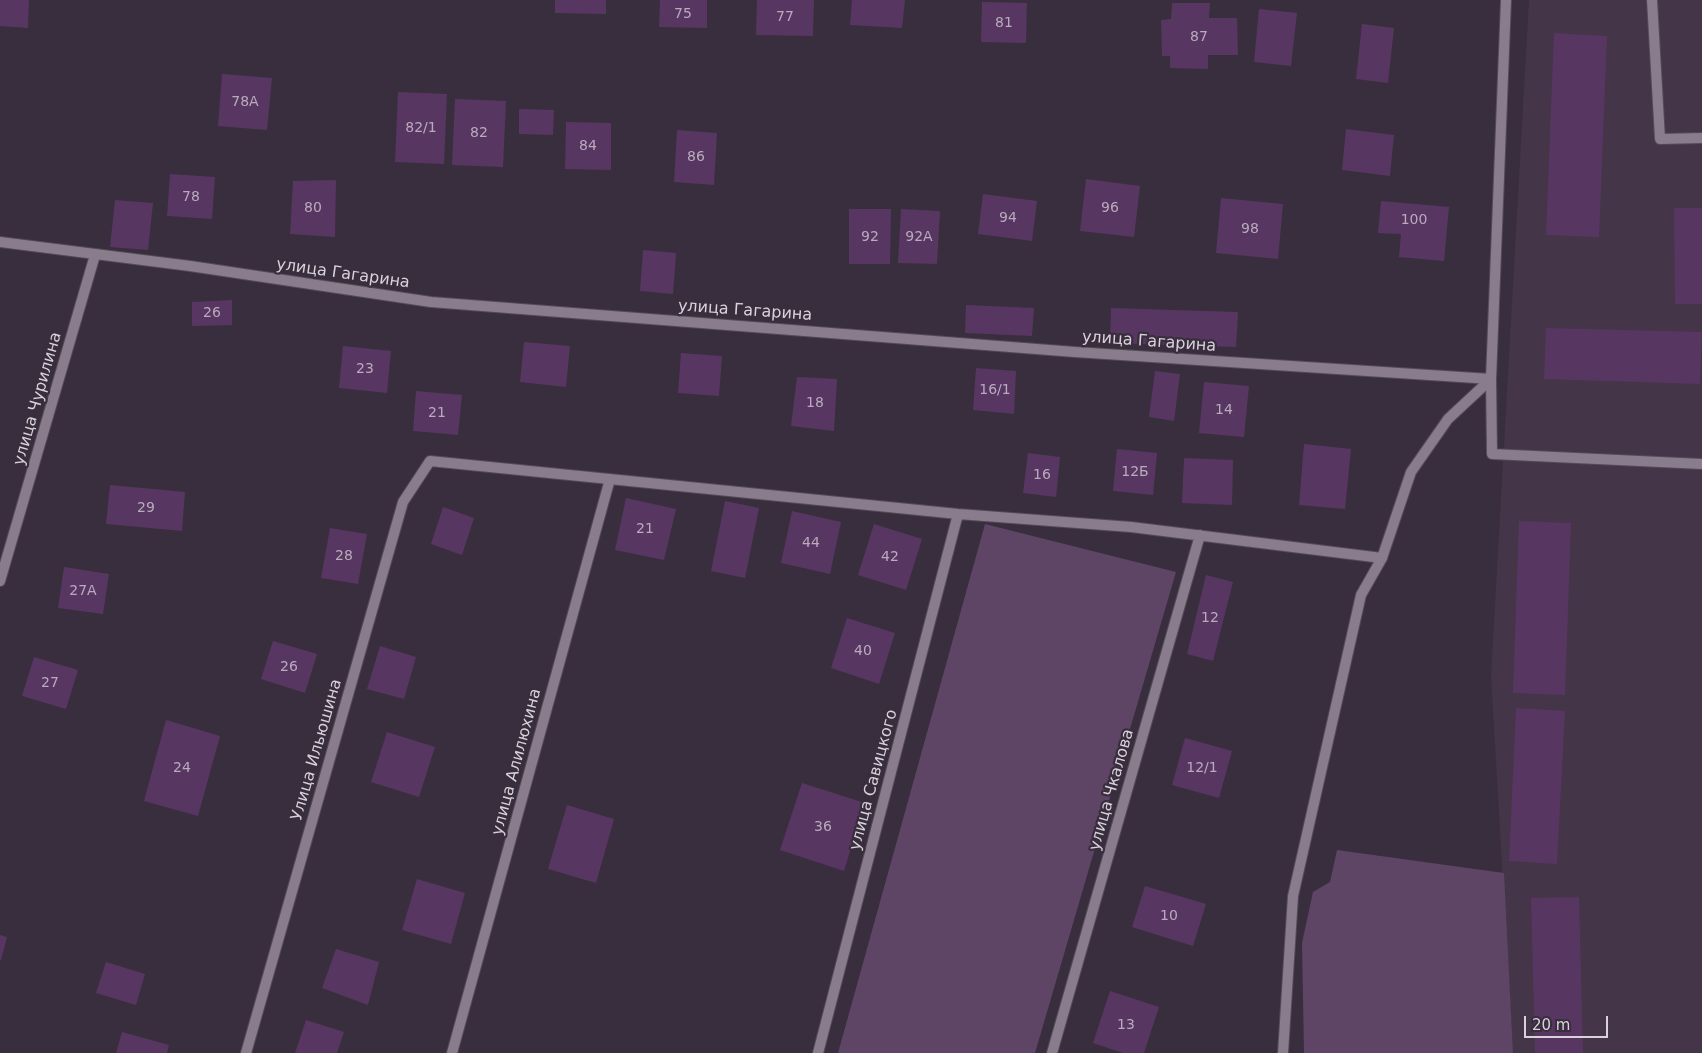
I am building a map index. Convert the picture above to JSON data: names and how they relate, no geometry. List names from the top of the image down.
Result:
{
  "streets": {
    "street": [
      "улица Гагарина",
      "улица Чурилина",
      "Улица Ильюшина",
      "улица Алилюхина",
      "улица Савицкого",
      "улица Чкалова"
    ]
  },
  "crossings": [
    ["улица Гагарина", "улица Чурилина"],
    ["Улица Ильюшина", "улица Алилюхина"]
  ],
  "house_numbers": [
    "75",
    "77",
    "81",
    "87",
    "78А",
    "82/1",
    "82",
    "84",
    "86",
    "78",
    "80",
    "96",
    "94",
    "100",
    "98",
    "92",
    "92А",
    "26",
    "23",
    "16/1",
    "18",
    "14",
    "21",
    "12Б",
    "16",
    "29",
    "21",
    "44",
    "28",
    "42",
    "27А",
    "12",
    "40",
    "26",
    "27",
    "24",
    "12/1",
    "36",
    "10",
    "13"
  ],
  "scale_bar": "20 m"
}
